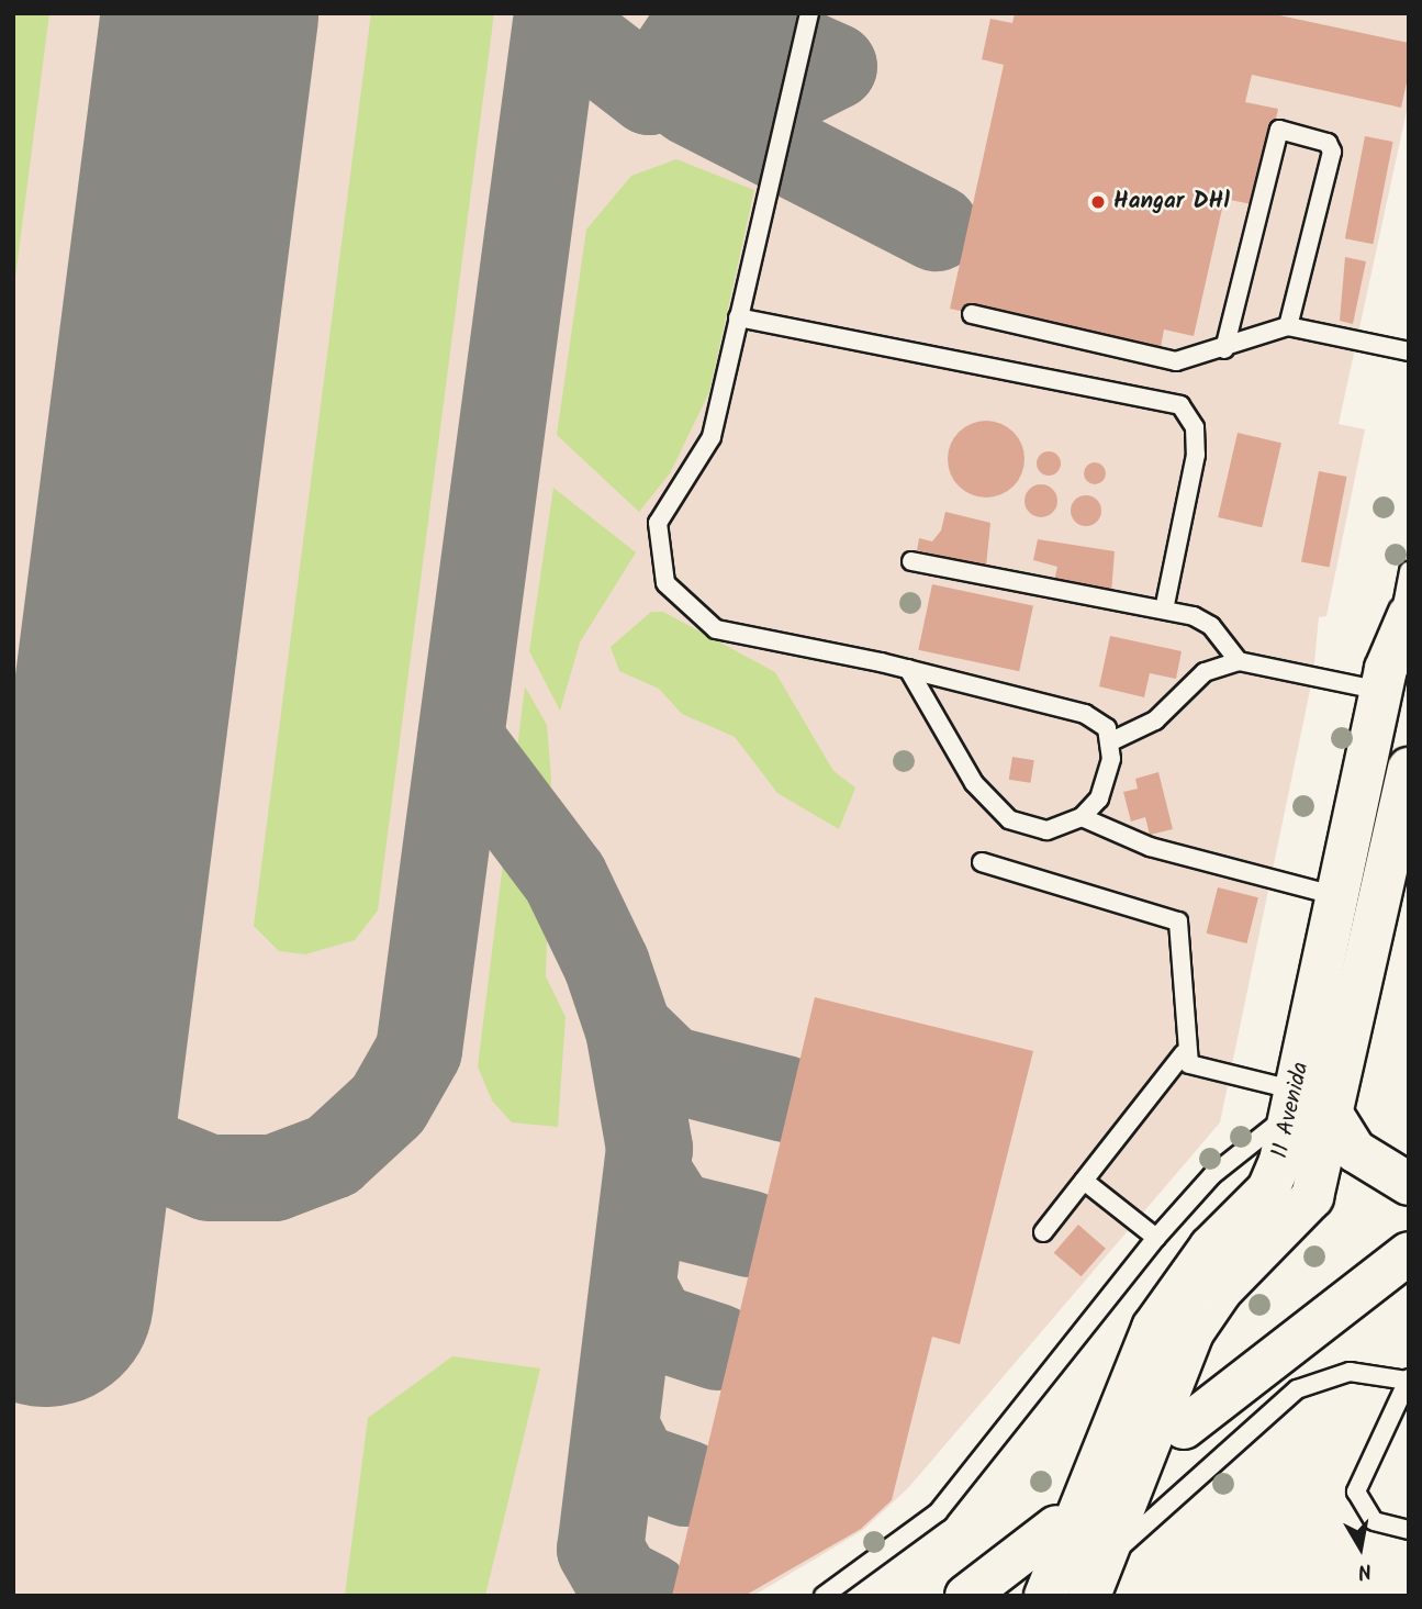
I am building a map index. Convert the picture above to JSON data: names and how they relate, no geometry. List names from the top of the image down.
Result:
{
  "streets": {
    "main road": ["11 Avenida"]
  },
  "places": ["Hangar DHl"],
  "north": "bottom"
}
